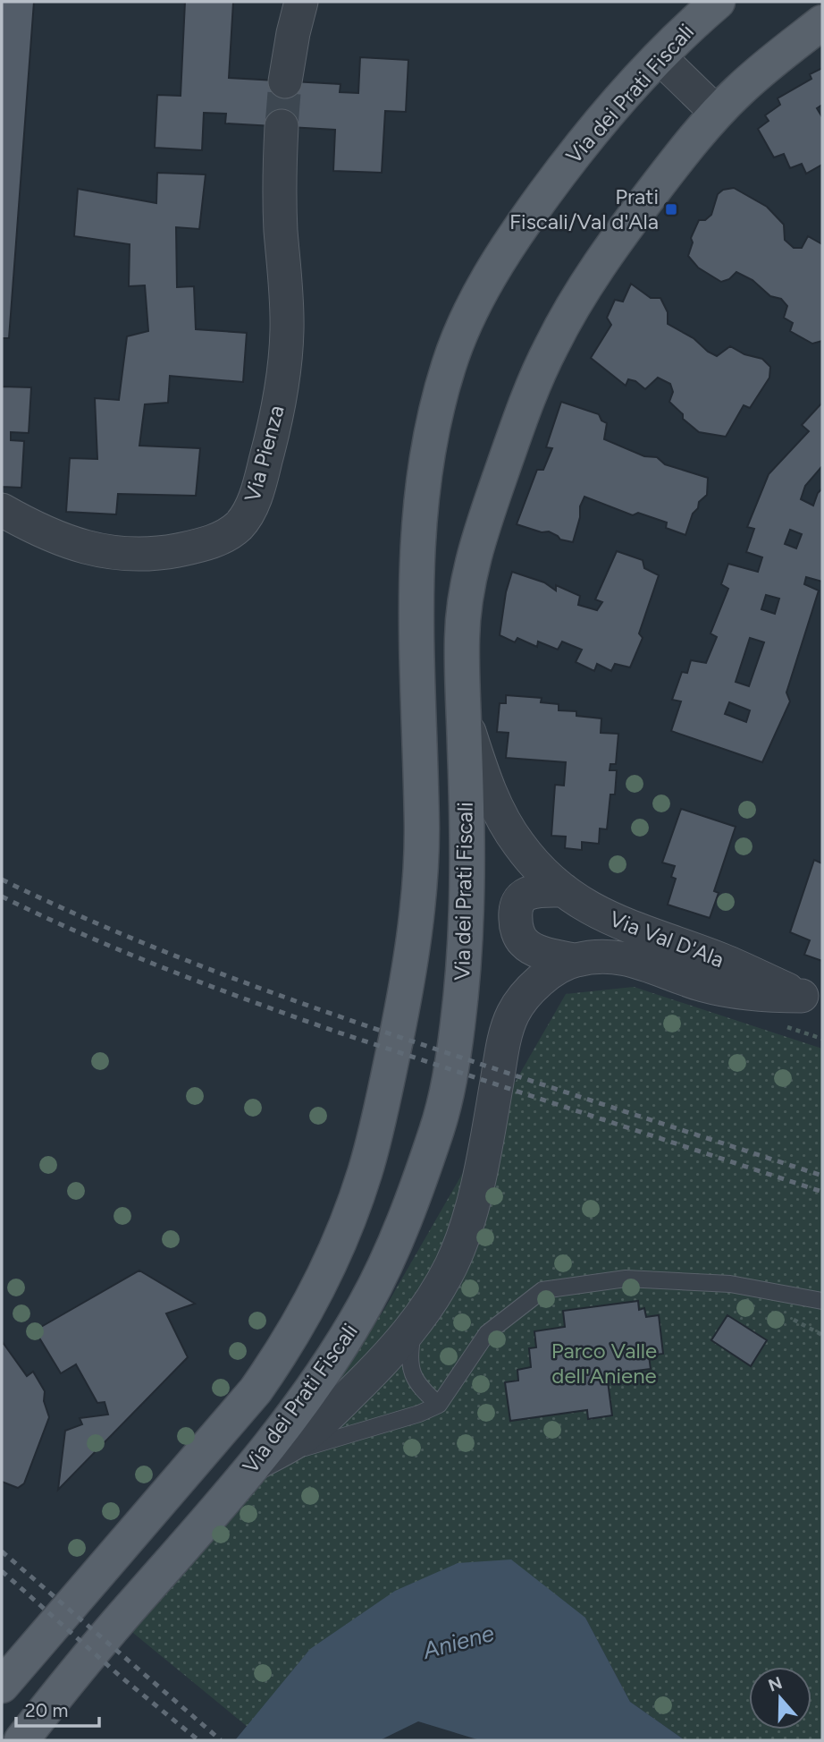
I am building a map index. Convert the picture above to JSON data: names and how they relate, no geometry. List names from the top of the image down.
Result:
{
  "streets": {
    "main road": ["Via dei Prati Fiscali"],
    "street": ["Via Pienza", "Via Val D'Ala"]
  },
  "crossings": [
    ["Via dei Prati Fiscali", "Via Val D'Ala"]
  ],
  "water": ["Aniene"],
  "parks": ["Parco Valle dell'Aniene"],
  "places": {
    "transit": ["Prati Fiscali/Val d'Ala"]
  },
  "scale_bar": "20 m",
  "north": "top"
}
